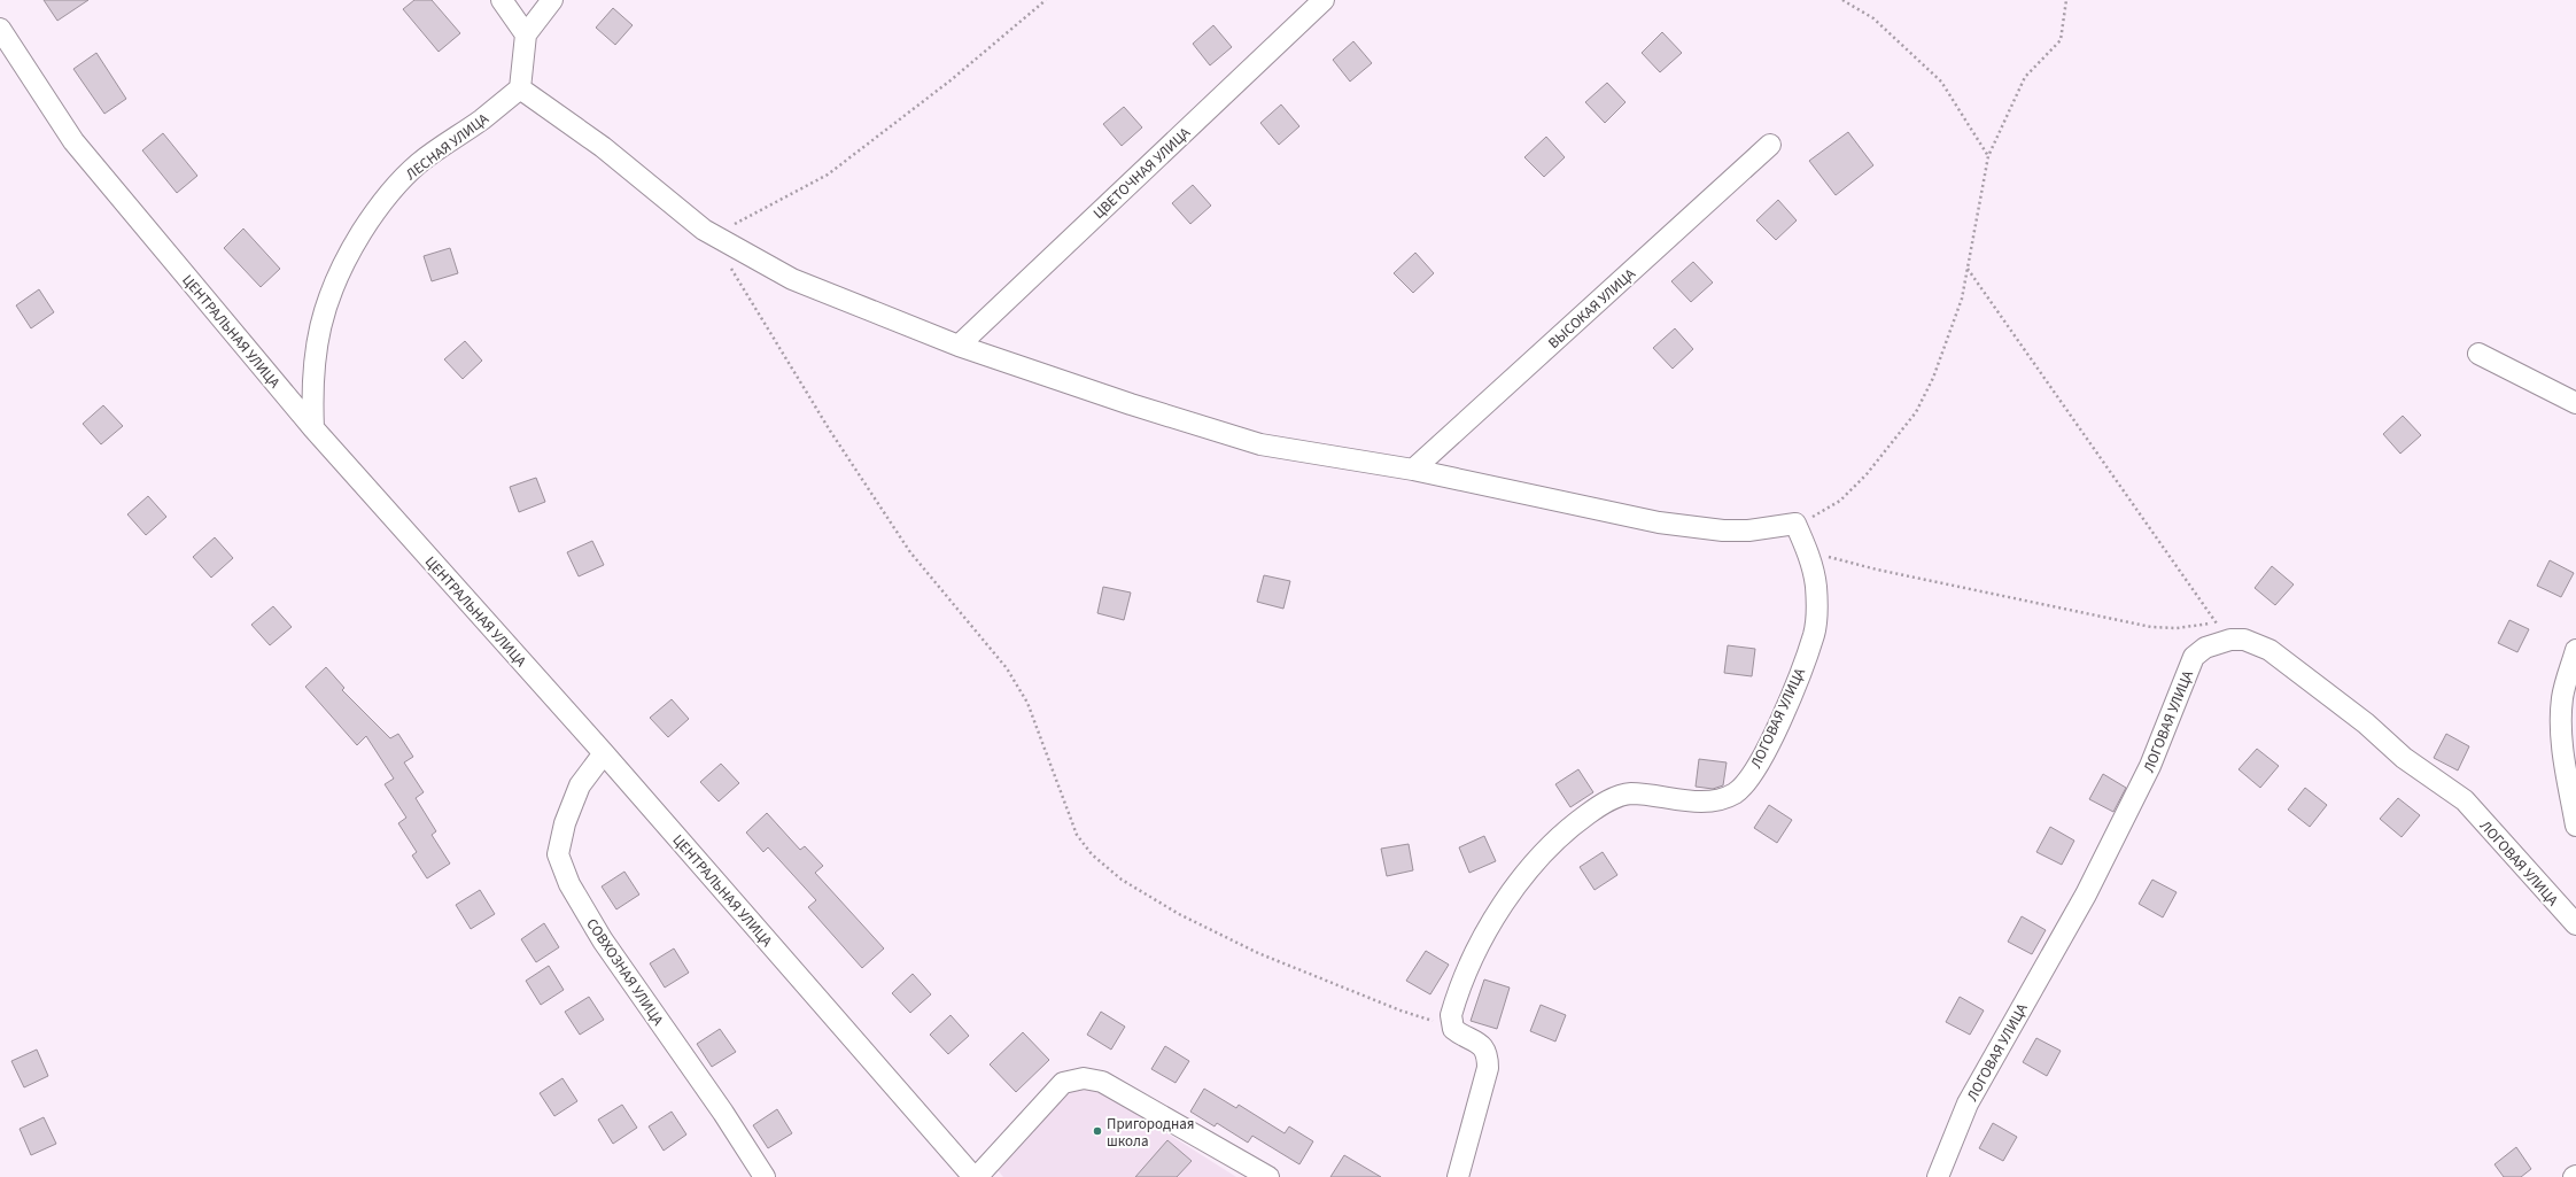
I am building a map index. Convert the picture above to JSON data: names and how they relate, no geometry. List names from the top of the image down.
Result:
{
  "streets": {
    "street": [
      "ЛЕСНАЯ УЛИЦА",
      "ЦВЕТОЧНАЯ УЛИЦА",
      "ВЫСОКАЯ УЛИЦА",
      "ЦЕНТРАЛЬНАЯ УЛИЦА",
      "ЛОГОВАЯ УЛИЦА",
      "СОВХОЗНАЯ УЛИЦА"
    ]
  },
  "crossings": [
    ["ЛЕСНАЯ УЛИЦА", "ЦЕНТРАЛЬНАЯ УЛИЦА"],
    ["ЦЕНТРАЛЬНАЯ УЛИЦА", "СОВХОЗНАЯ УЛИЦА"]
  ],
  "places": ["Пригородная школа"]
}
